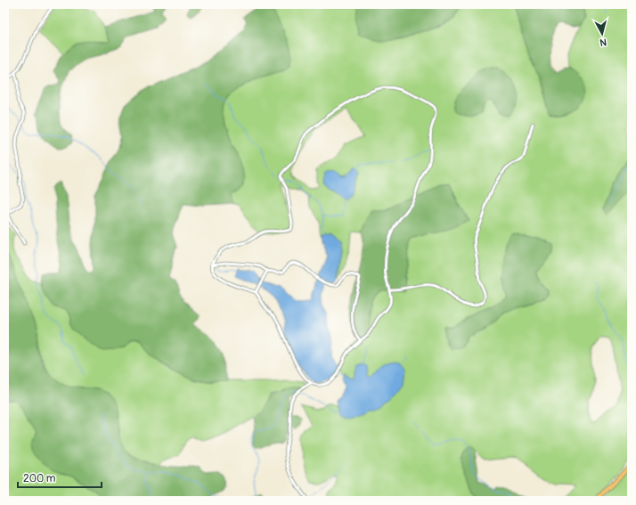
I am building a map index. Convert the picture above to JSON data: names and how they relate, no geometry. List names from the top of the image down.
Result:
{
  "scale_bar": "200 m",
  "north": "bottom"
}
